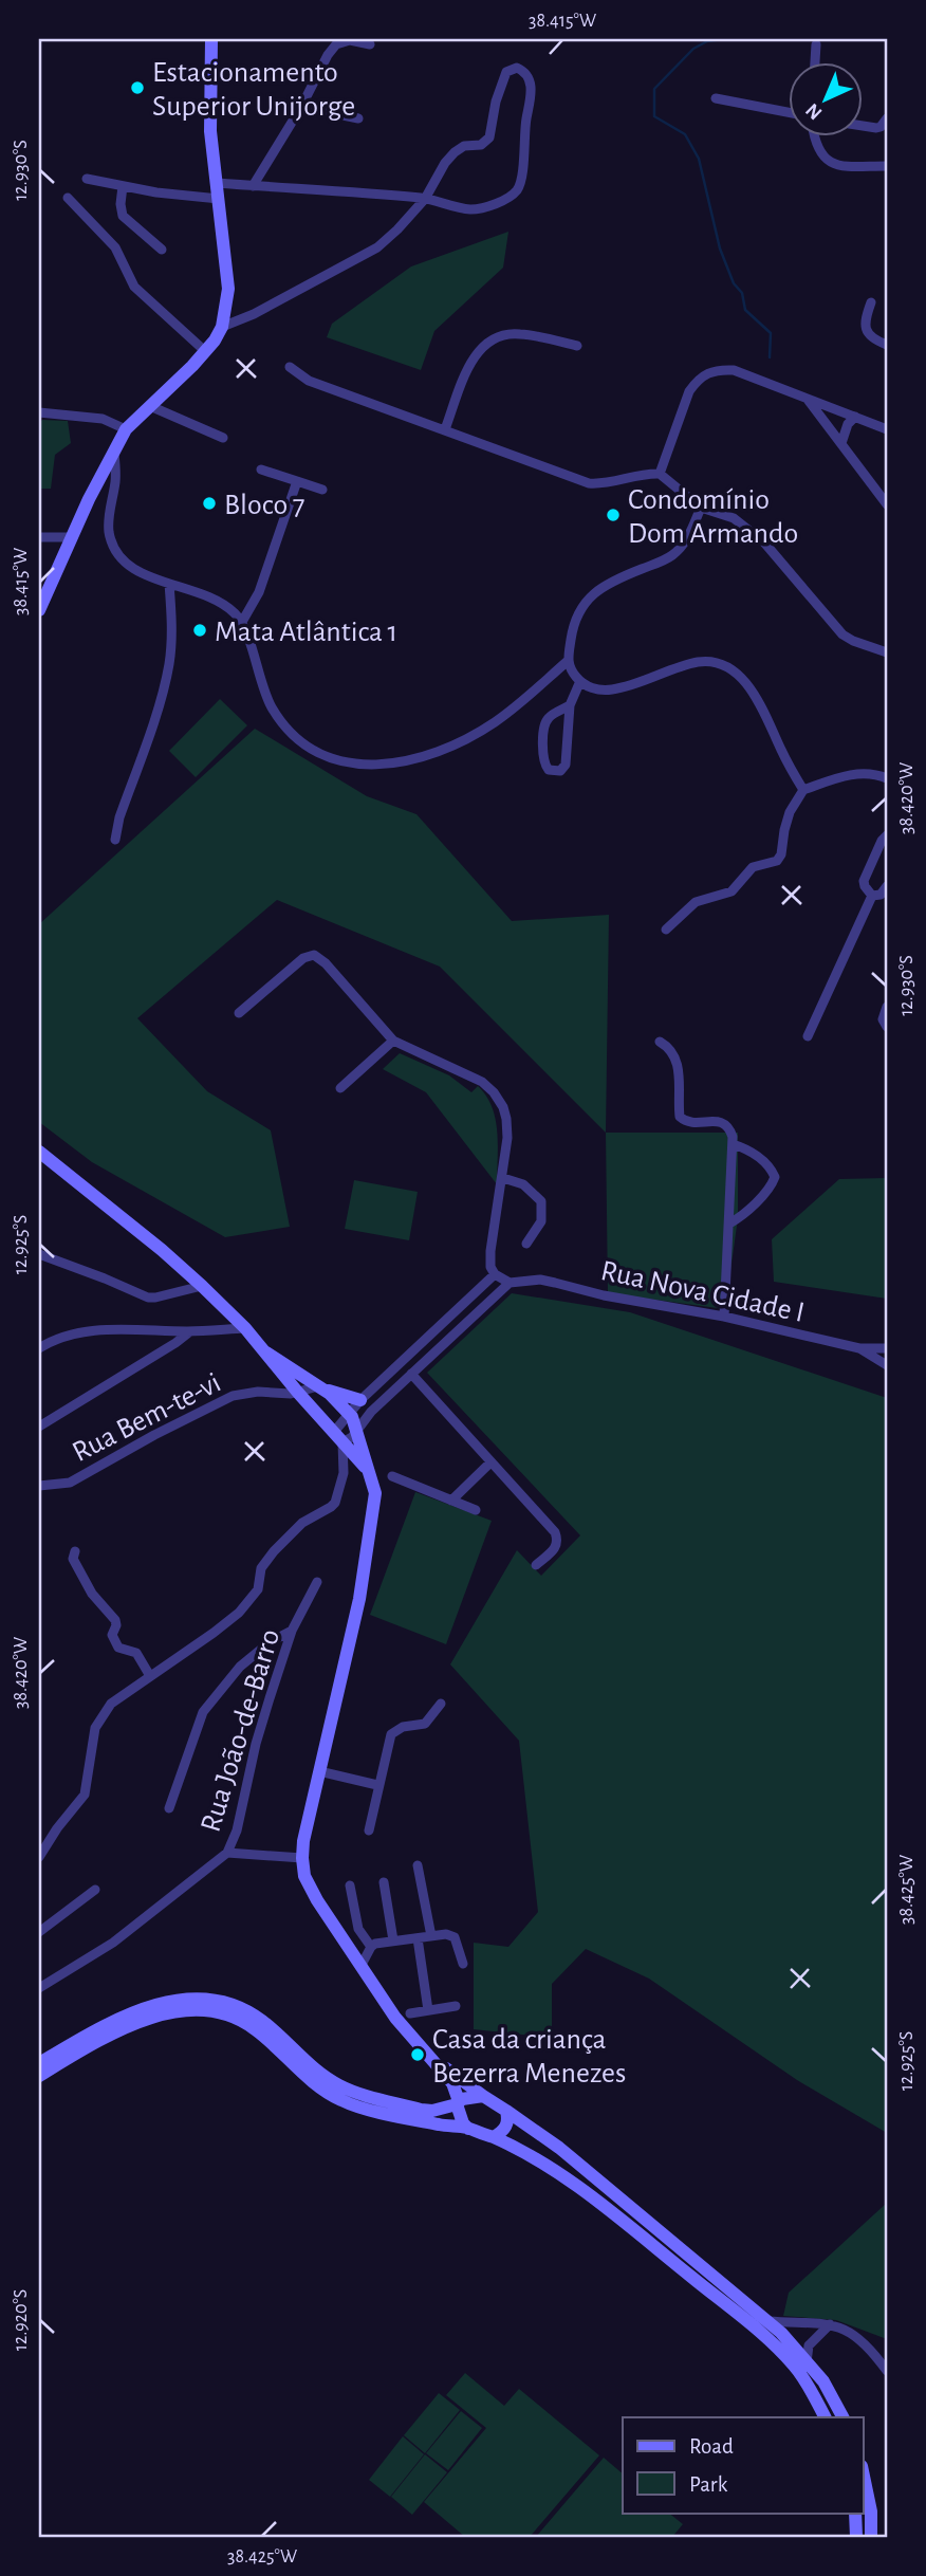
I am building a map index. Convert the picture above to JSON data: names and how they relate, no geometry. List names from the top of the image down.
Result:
{
  "streets": {
    "street": ["Rua Nova Cidade I", "Rua Bem-te-vi", "Rua João-de-Barro"]
  },
  "places": [
    "Estacionamento Superior Unijorge",
    "Bloco 7",
    "Condomínio Dom Armando",
    "Mata Atlântica 1",
    "Casa da criança Bezerra Menezes"
  ],
  "legend": ["Road", "Park"],
  "north": "bottom left",
  "coordinates": [
    "38.415°W",
    "12.930°S",
    "38.420°W",
    "12.925°S",
    "38.425°W",
    "12.920°S"
  ]
}
